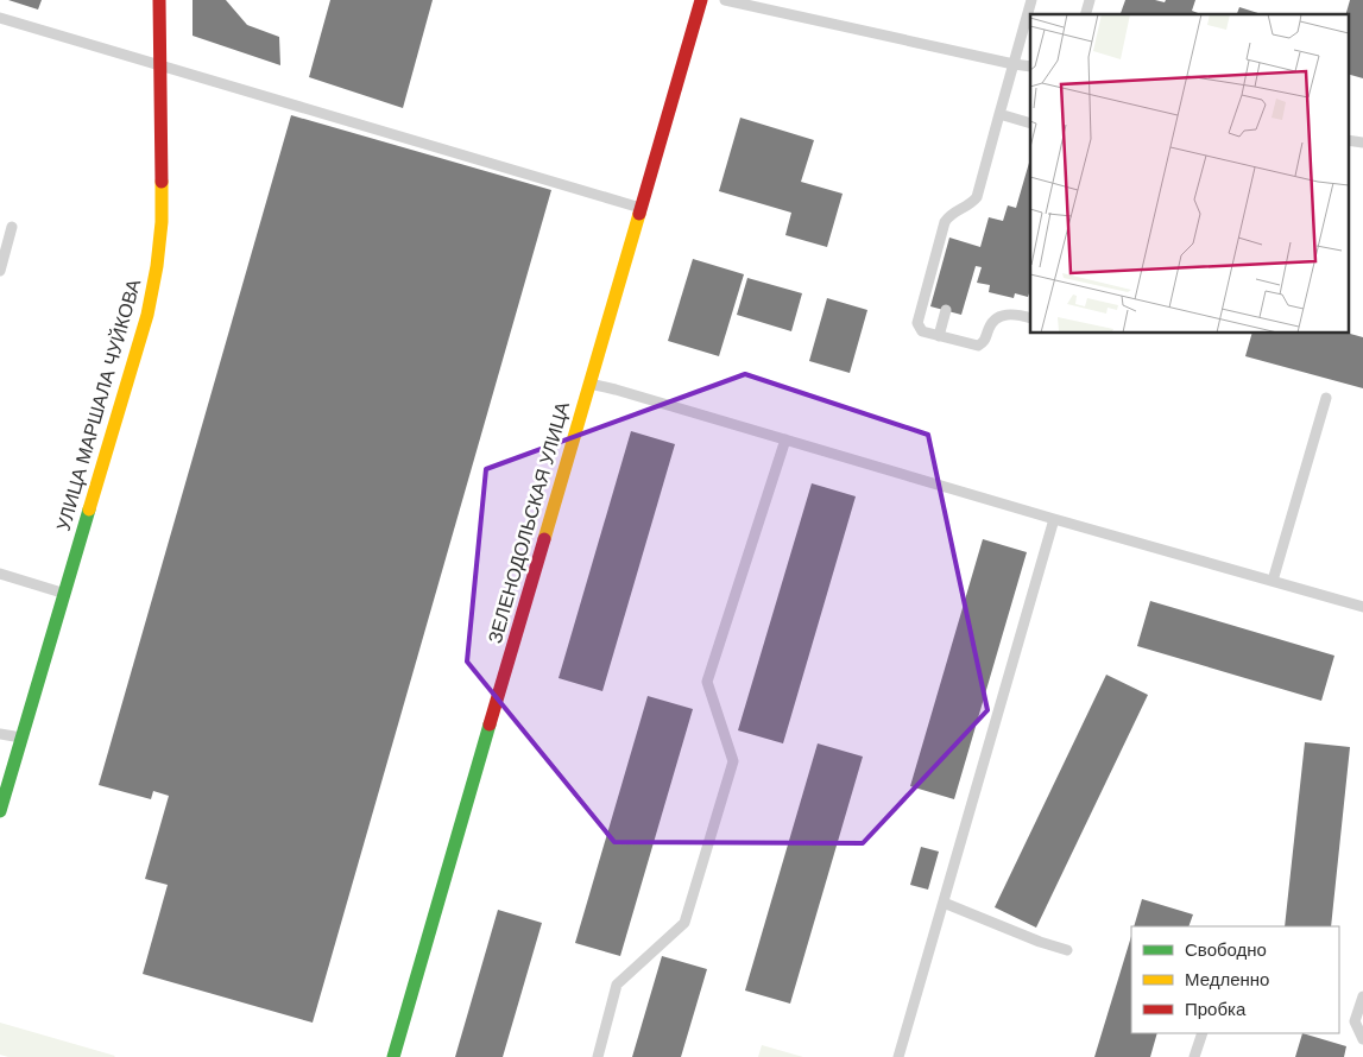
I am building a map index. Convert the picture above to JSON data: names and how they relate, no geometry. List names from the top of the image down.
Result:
{
  "streets": {
    "street": ["УЛИЦА МАРШАЛА ЧУЙКОВА", "ЗЕЛЕНОДОЛЬСКАЯ УЛИЦА"]
  },
  "legend": ["Свободно", "Медленно", "Пробка"]
}
